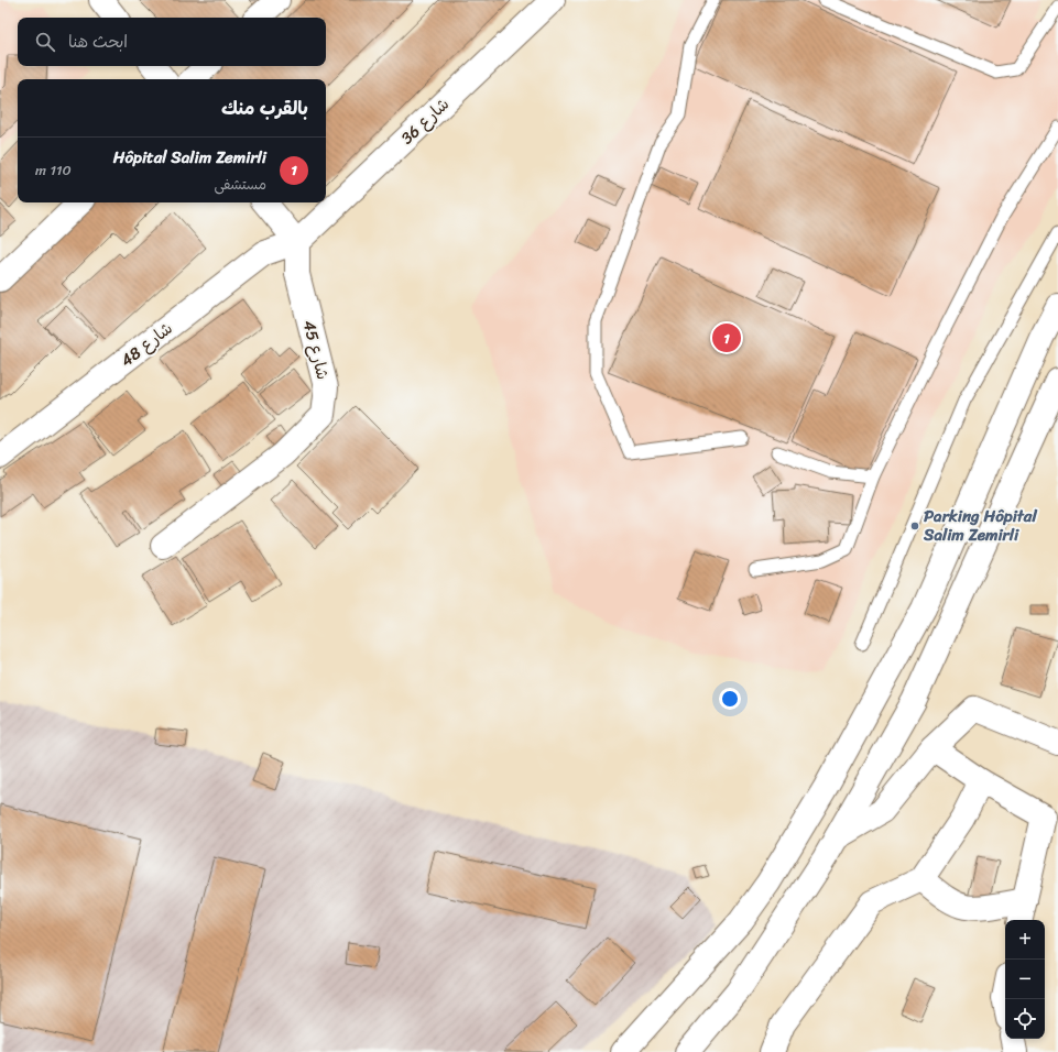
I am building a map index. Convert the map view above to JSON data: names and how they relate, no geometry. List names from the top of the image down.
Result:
{
  "streets": {
    "street": ["شارع 36", "شارع 48", "شارع 45"]
  },
  "crossings": [
    ["شارع 36", "شارع 48"],
    ["شارع 36", "شارع 45"],
    ["شارع 48", "شارع 45"]
  ],
  "places": ["Parking Hôpital Salim Zemirli"],
  "page": {
    "search": "ابحث هنا",
    "heading": "بالقرب منك",
    "list": [
      {
        "mark": "1",
        "name": "Hôpital Salim Zemirli",
        "note": "مستشفى",
        "value": "110 m"
      }
    ],
    "pins": "1",
    "map_buttons": ["+", "−"]
  }
}
